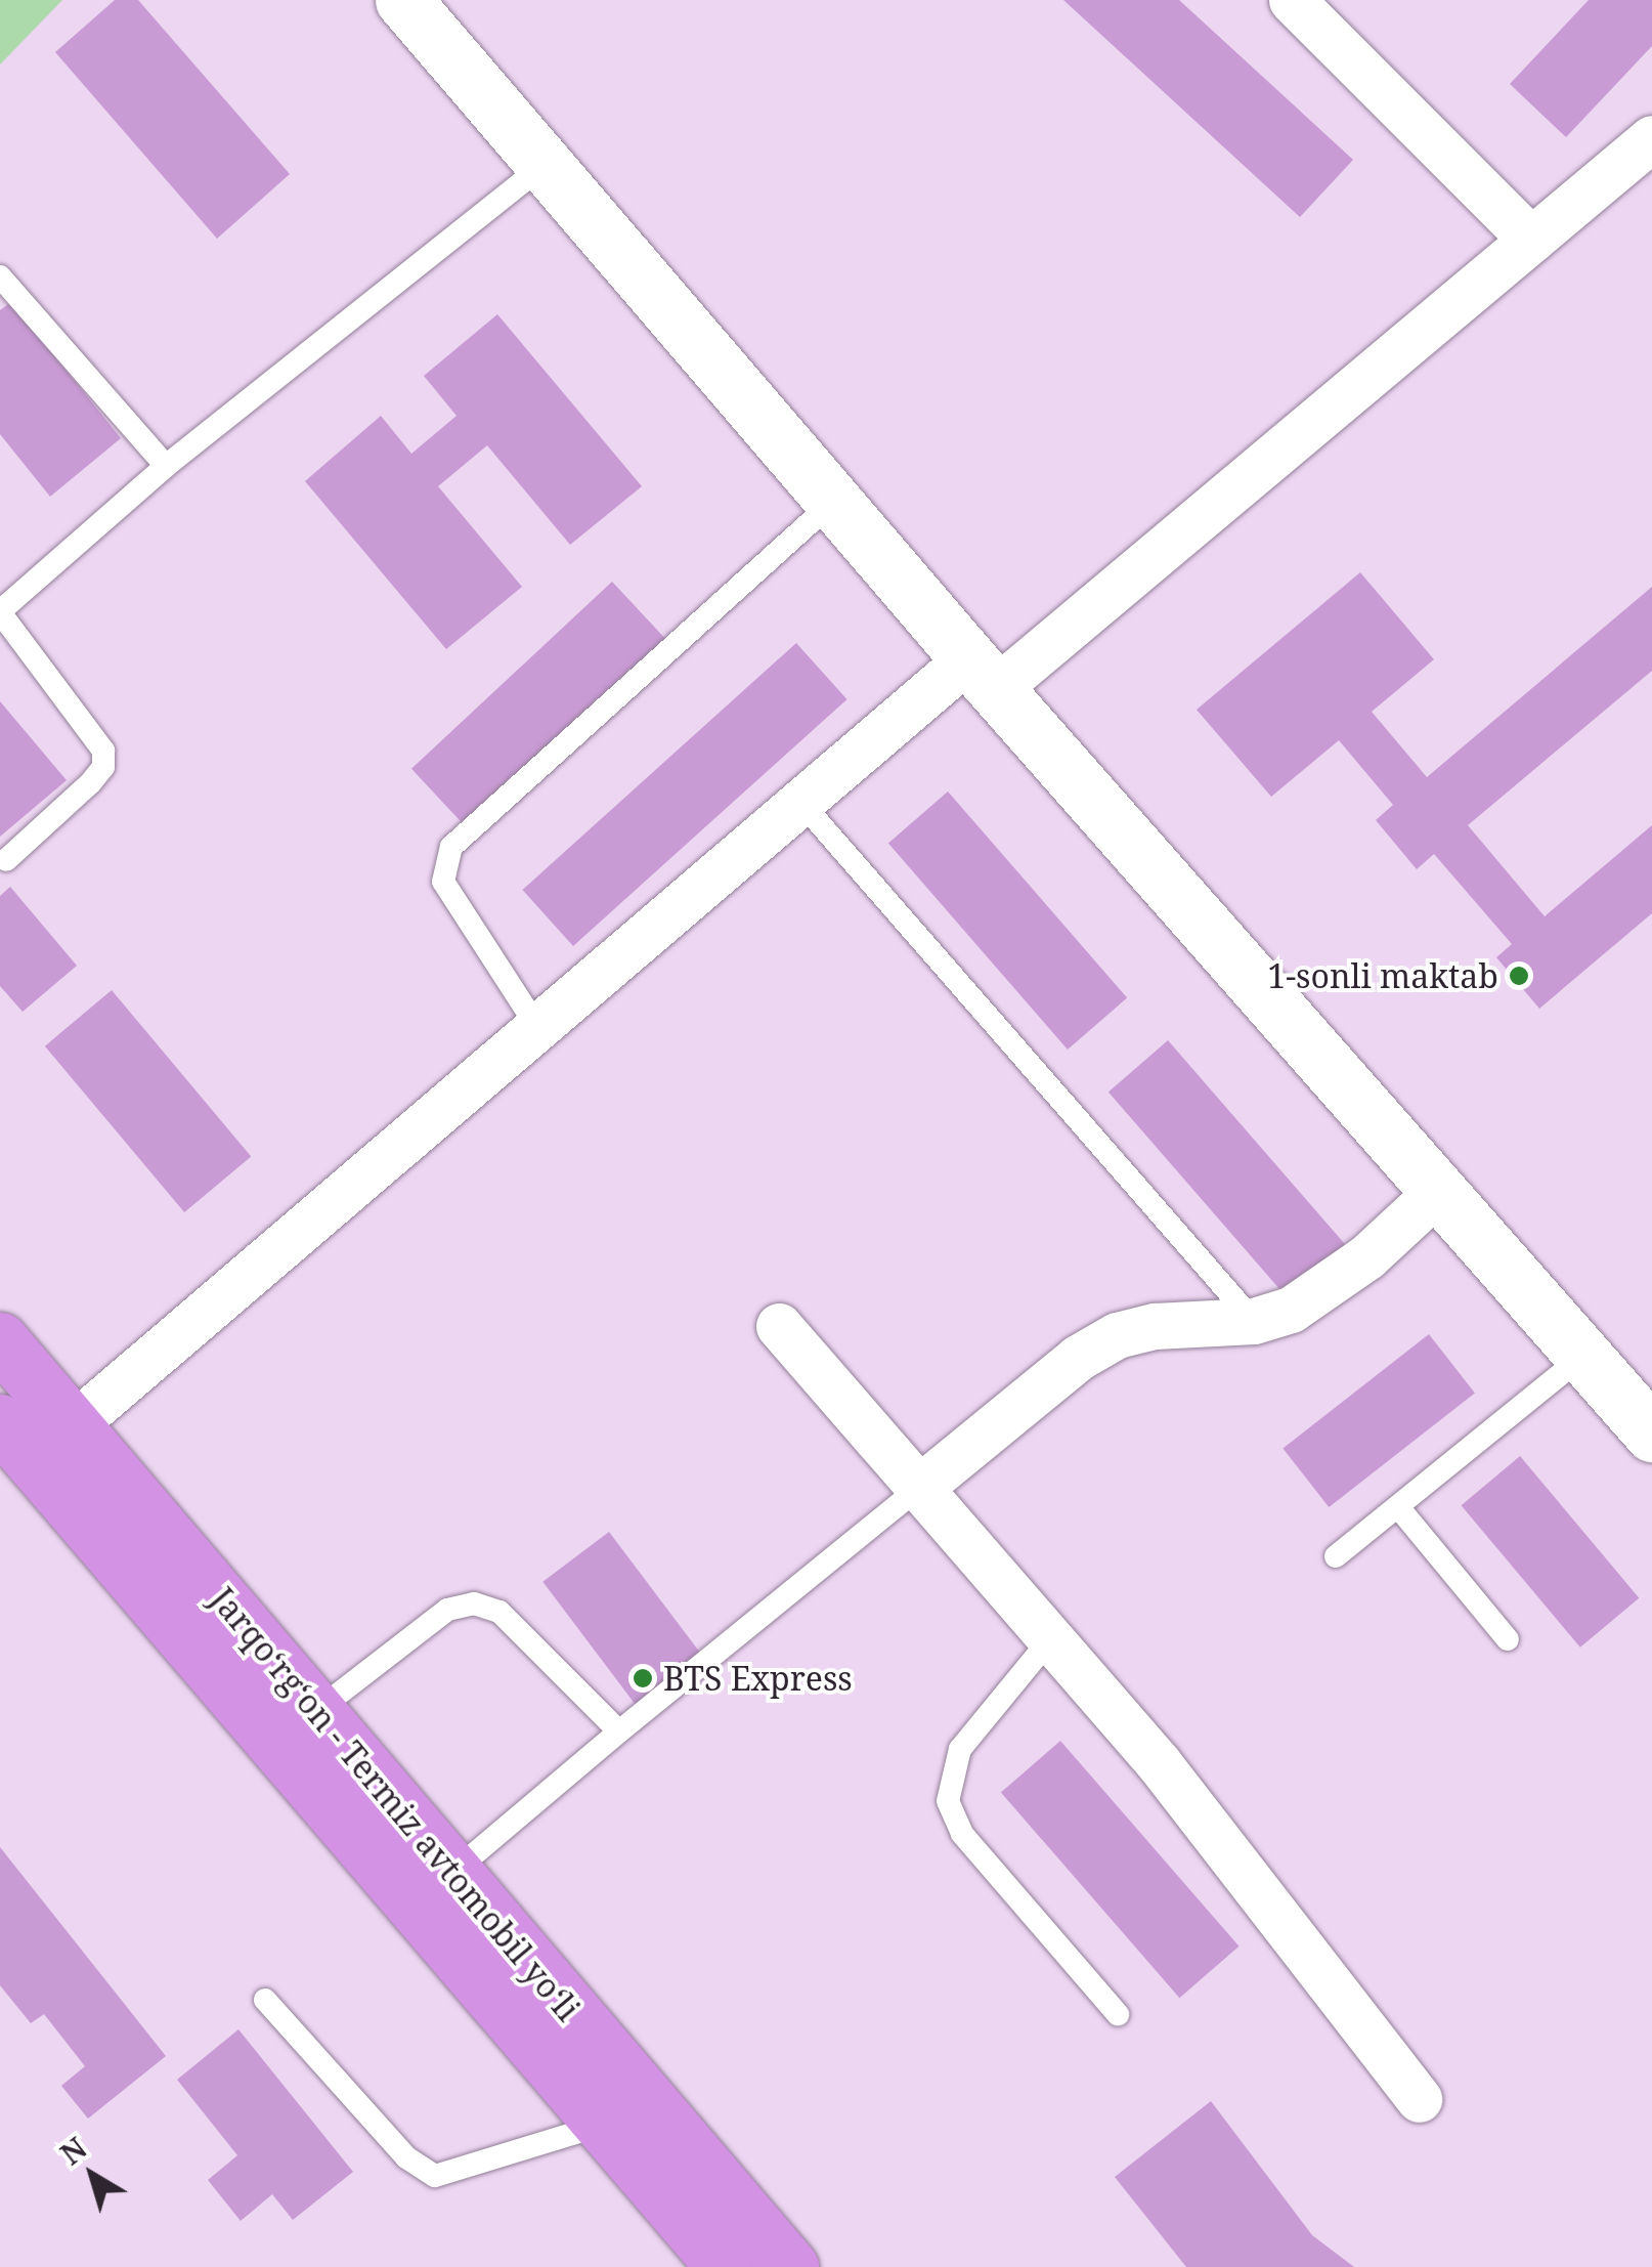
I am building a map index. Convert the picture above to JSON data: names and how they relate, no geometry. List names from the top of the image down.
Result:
{
  "streets": {
    "highway": ["Jarqoʻrgʻon - Termiz avtomobil yoʻli"]
  },
  "places": ["1-sonli maktab", "BTS Express"],
  "north": "top left"
}
